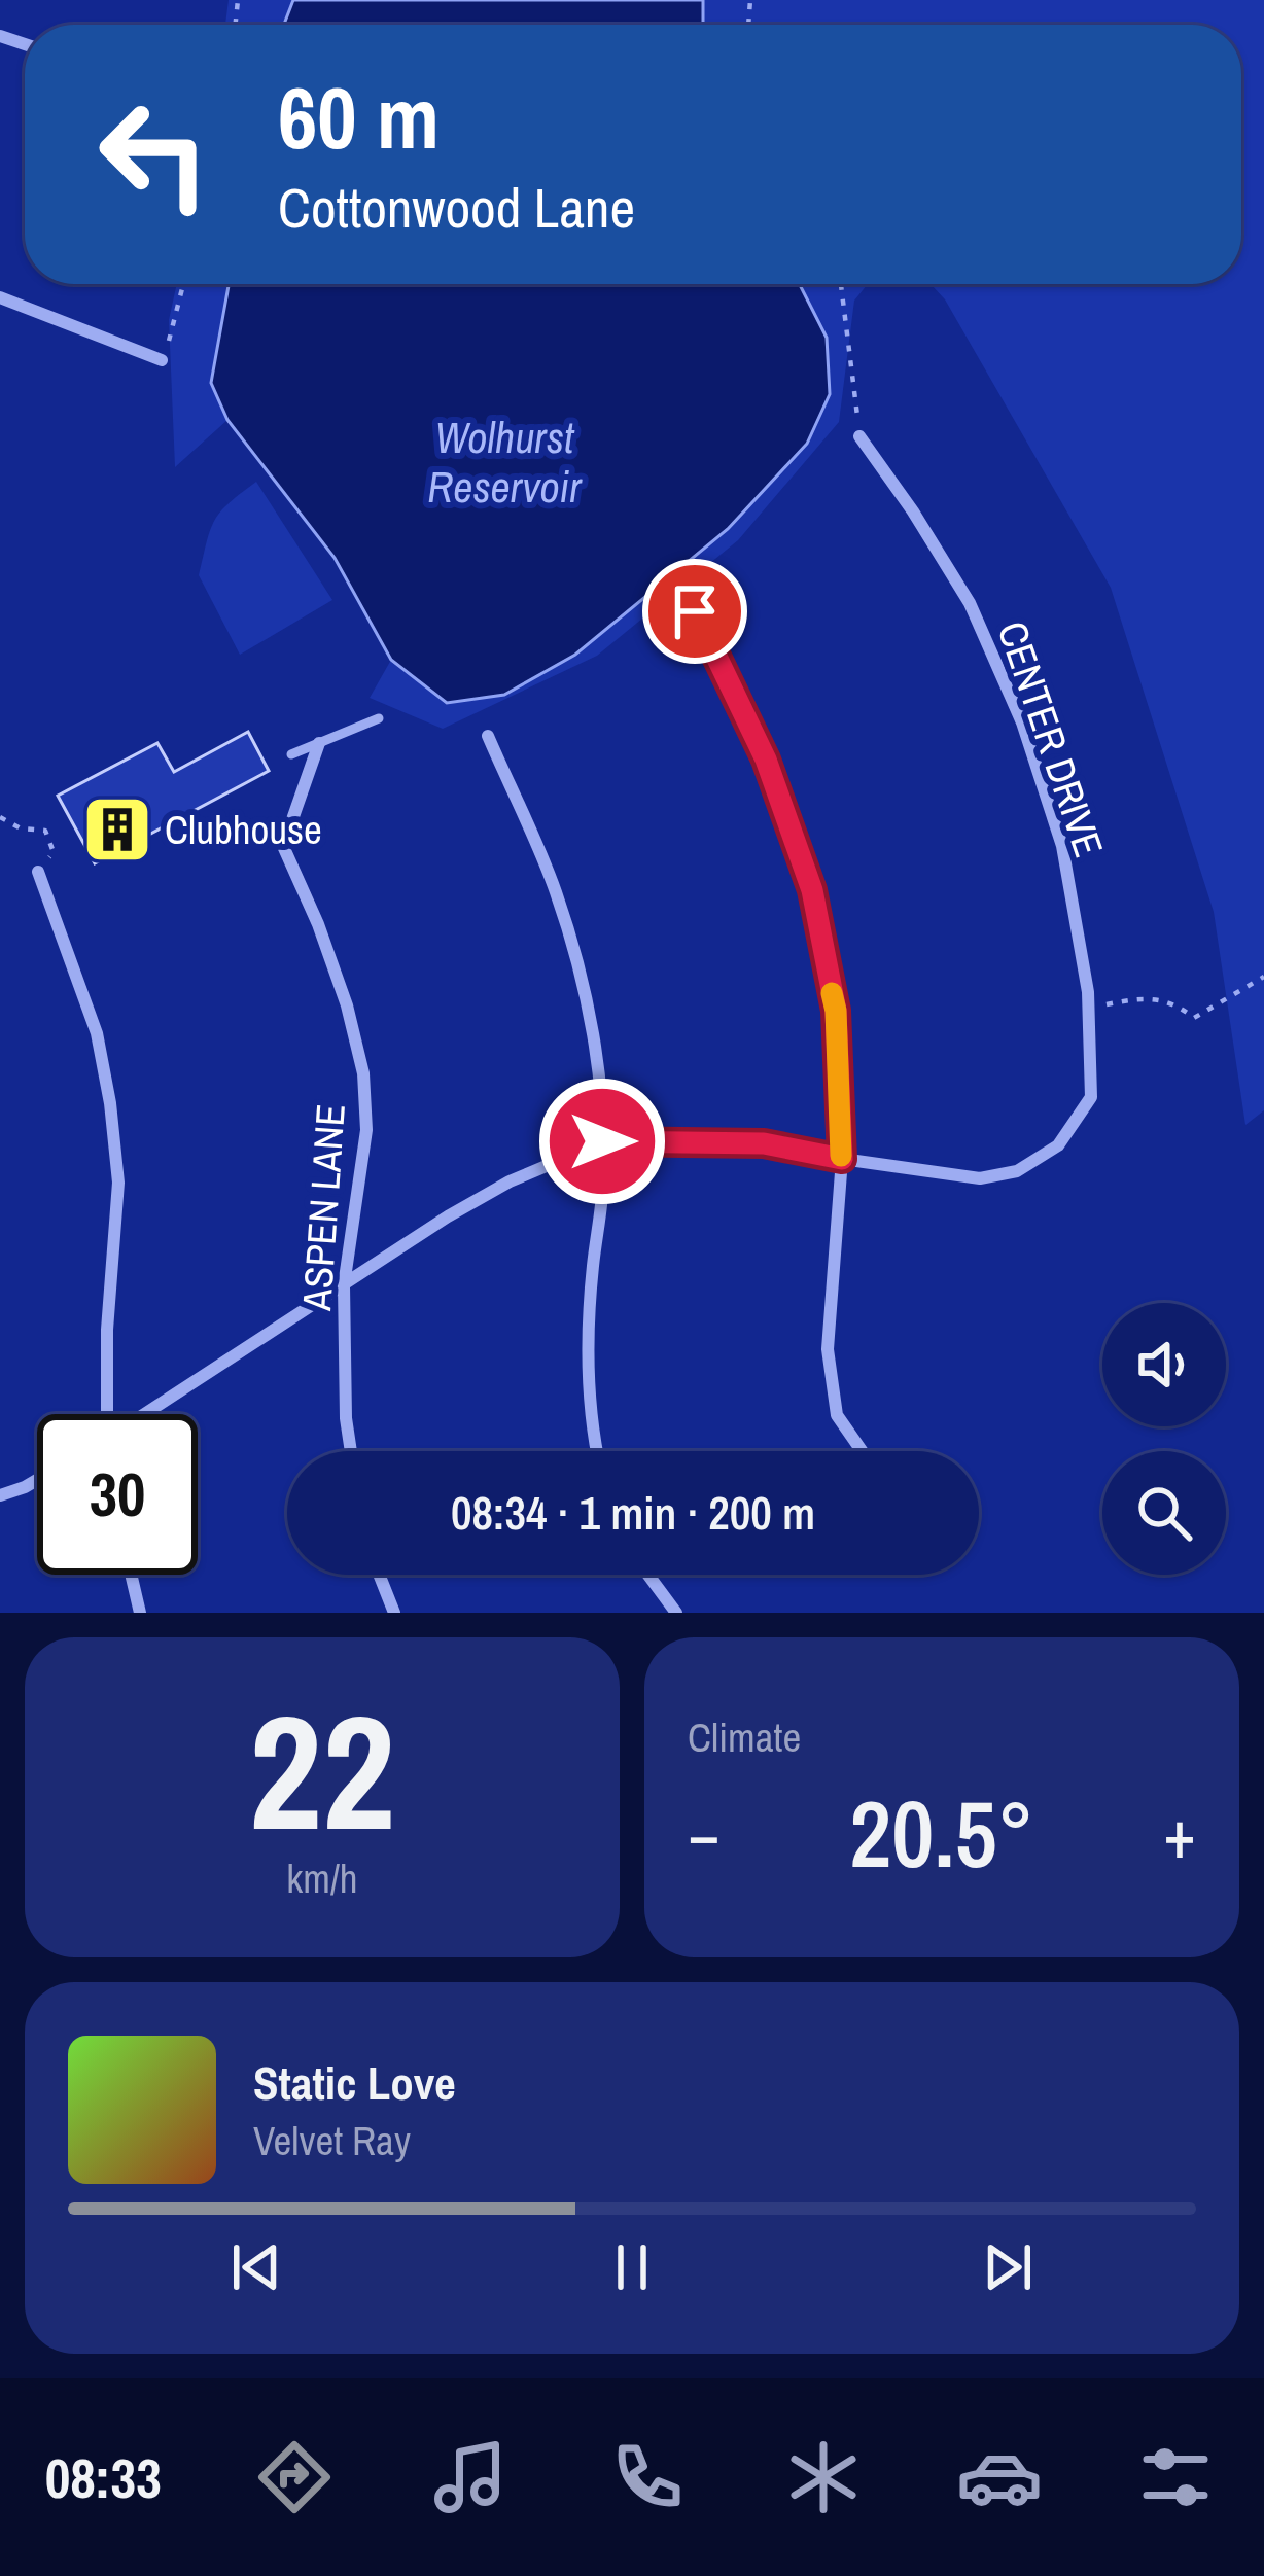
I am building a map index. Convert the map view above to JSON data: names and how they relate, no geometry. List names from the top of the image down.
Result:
{
  "streets": {
    "street": ["CENTER DRIVE", "ASPEN LANE"]
  },
  "crossings": [
    ["CENTER DRIVE", "ASPEN LANE"]
  ],
  "water": ["Wolhurst Reservoir"],
  "places": {
    "building": ["Clubhouse"]
  },
  "page": {
    "turn": ["60 m", "Cottonwood Lane"],
    "limit": "30",
    "trip": "08:34 · 1 min · 200 m",
    "tile": [
      ["22", "km/h"],
      "Climate"
    ],
    "heat": ["−", "20.5°", "+"],
    "song": ["Static Love", "Velvet Ray"],
    "tabs": "08:33"
  }
}
